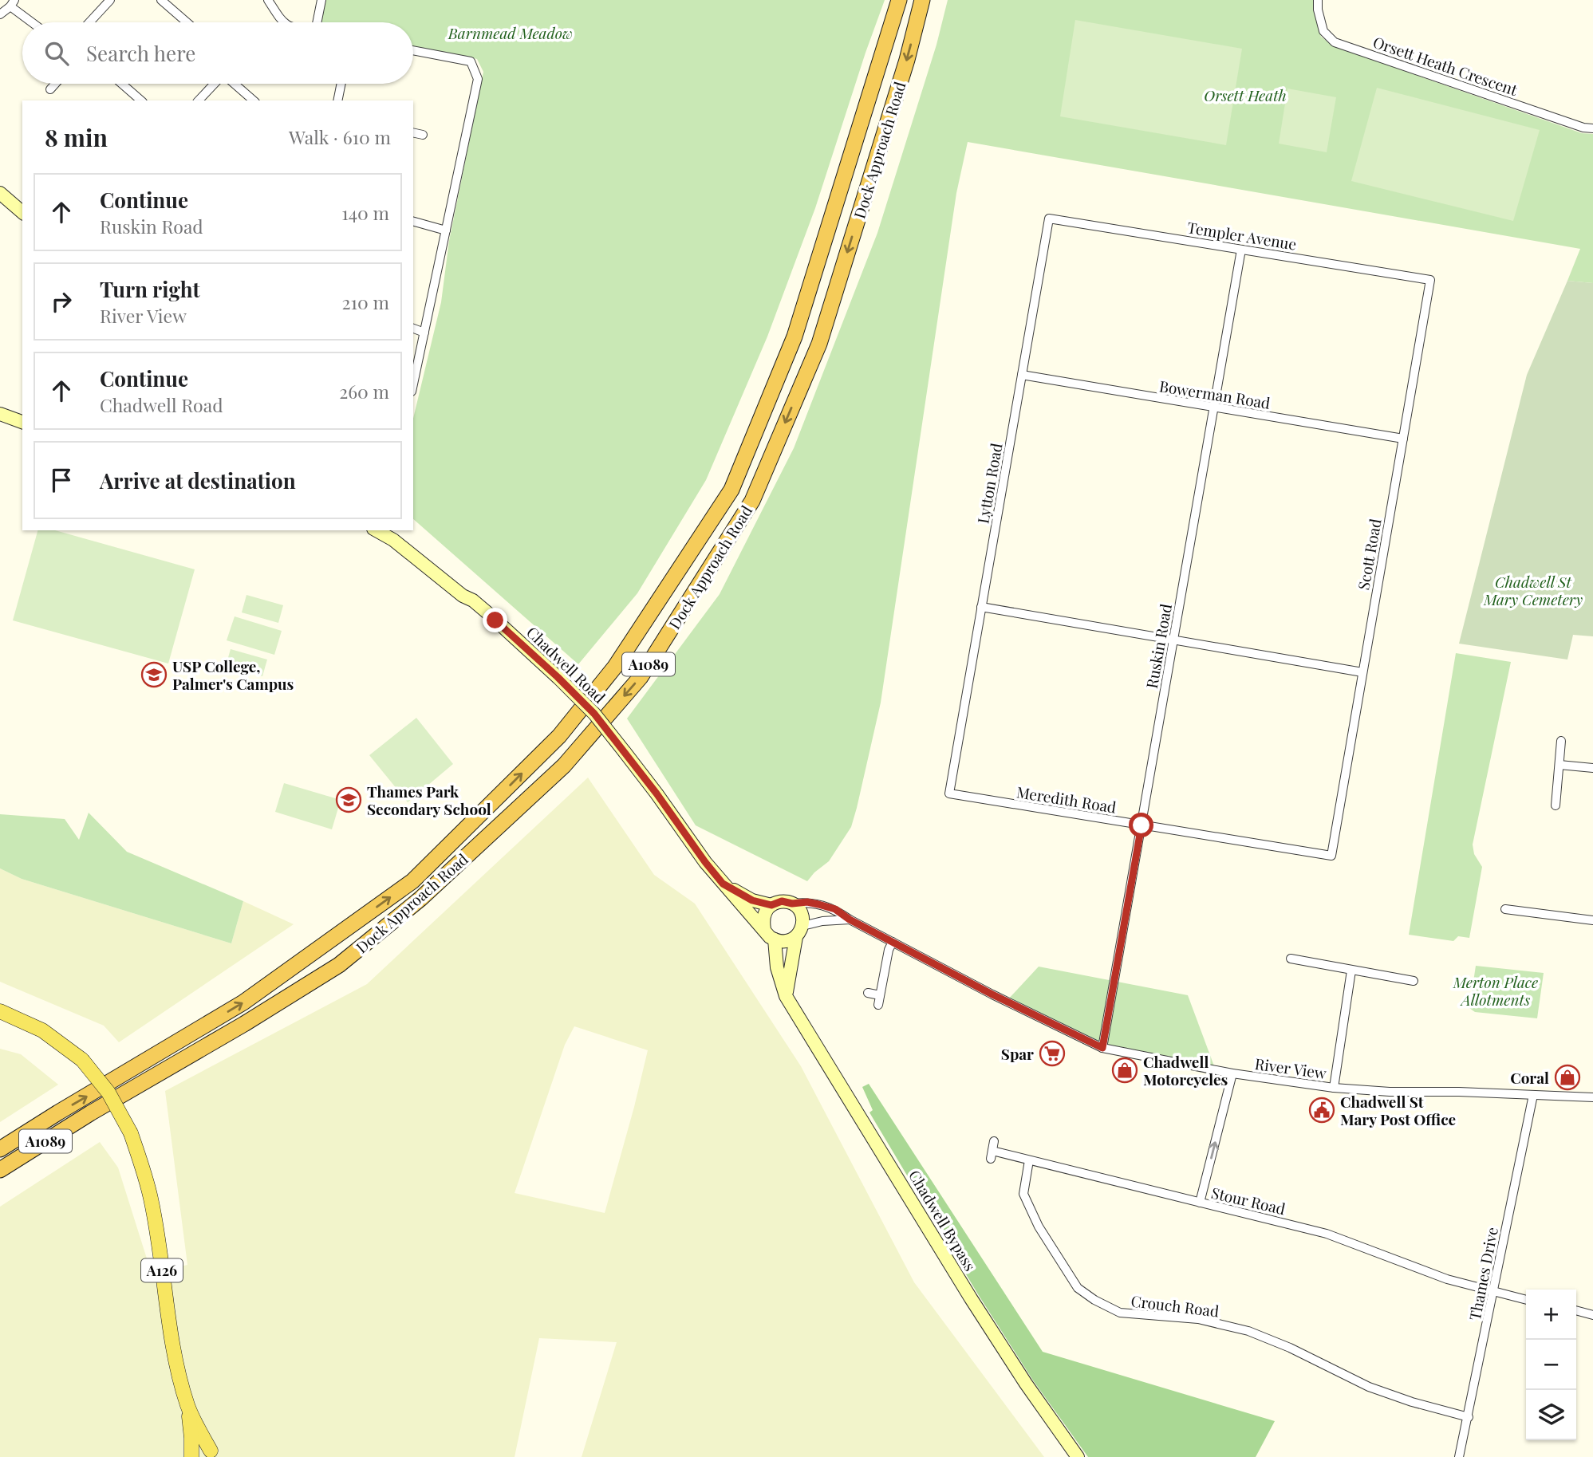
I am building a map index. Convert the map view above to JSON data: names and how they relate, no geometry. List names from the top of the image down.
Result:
{
  "streets": {
    "highway": ["Dock Approach Road", "A1089"],
    "main road": ["Chadwell Road", "Chadwell Bypass", "A126"],
    "street": [
      "Orsett Heath Crescent",
      "Templer Avenue",
      "Bowerman Road",
      "Lytton Road",
      "Scott Road",
      "Ruskin Road",
      "Meredith Road",
      "River View",
      "Stour Road",
      "Thames Drive",
      "Crouch Road"
    ]
  },
  "crossings": [
    ["Templer Avenue", "Lytton Road"],
    ["Templer Avenue", "Scott Road"],
    ["Templer Avenue", "Ruskin Road"],
    ["Bowerman Road", "Lytton Road"],
    ["Bowerman Road", "Scott Road"],
    ["Bowerman Road", "Ruskin Road"],
    ["Lytton Road", "Meredith Road"],
    ["Scott Road", "Meredith Road"],
    ["Ruskin Road", "Meredith Road"],
    ["Ruskin Road", "River View"],
    ["Chadwell Road", "River View"],
    ["Chadwell Road", "Chadwell Bypass"],
    ["River View", "Chadwell Bypass"],
    ["River View", "Thames Drive"],
    ["Stour Road", "Thames Drive"],
    ["Stour Road", "Crouch Road"],
    ["Thames Drive", "Crouch Road"]
  ],
  "parks": [
    "Barnmead Meadow",
    "Orsett Heath",
    "Chadwell St Mary Cemetery",
    "Merton Place Allotments"
  ],
  "places": {
    "school or university": ["USP College, Palmer's Campus", "Thames Park Secondary School"],
    "supermarket": ["Spar"],
    "shop": ["Chadwell Motorcycles", "Coral"],
    "public building": ["Chadwell St Mary Post Office"]
  },
  "page": {
    "search": "Search here",
    "heading": ["8 min", "Walk · 610 m"],
    "list": [
      ["Continue", "Ruskin Road", "140 m"],
      ["Turn right", "River View", "210 m"],
      ["Continue", "Chadwell Road", "260 m"],
      "Arrive at destination"
    ],
    "map_buttons": ["+", "−"]
  }
}
